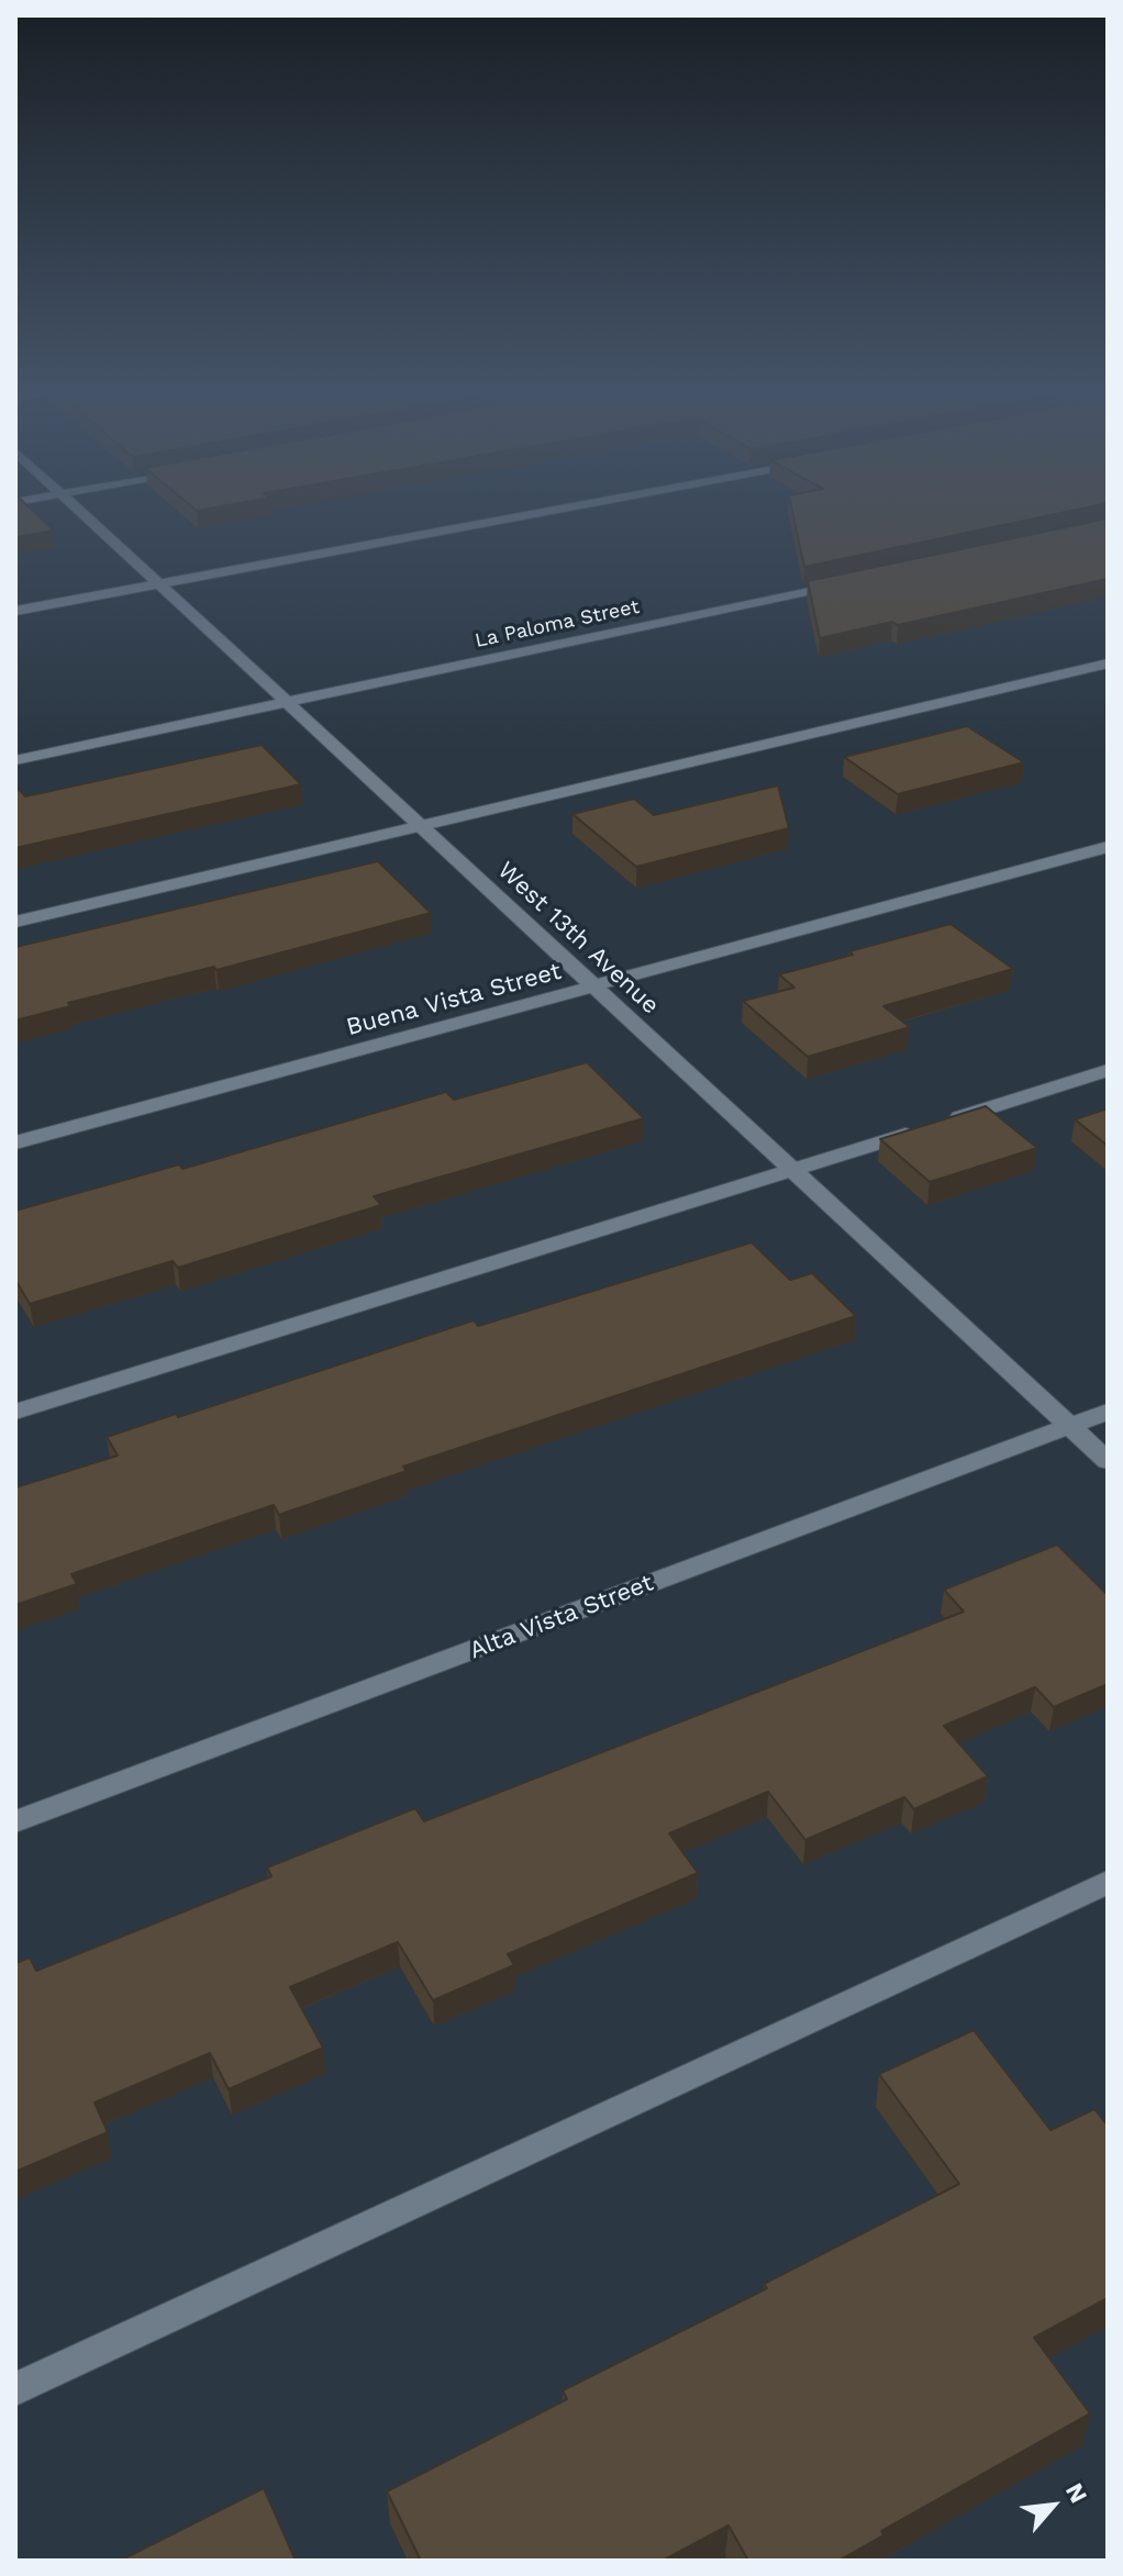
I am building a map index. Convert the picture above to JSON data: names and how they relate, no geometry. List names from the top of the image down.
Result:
{
  "streets": {
    "street": [
      "La Paloma Street",
      "West 13th Avenue",
      "Buena Vista Street",
      "Alta Vista Street"
    ]
  },
  "crossings": [
    ["La Paloma Street", "West 13th Avenue"],
    ["West 13th Avenue", "Buena Vista Street"],
    ["West 13th Avenue", "Alta Vista Street"]
  ],
  "north": "top right"
}
